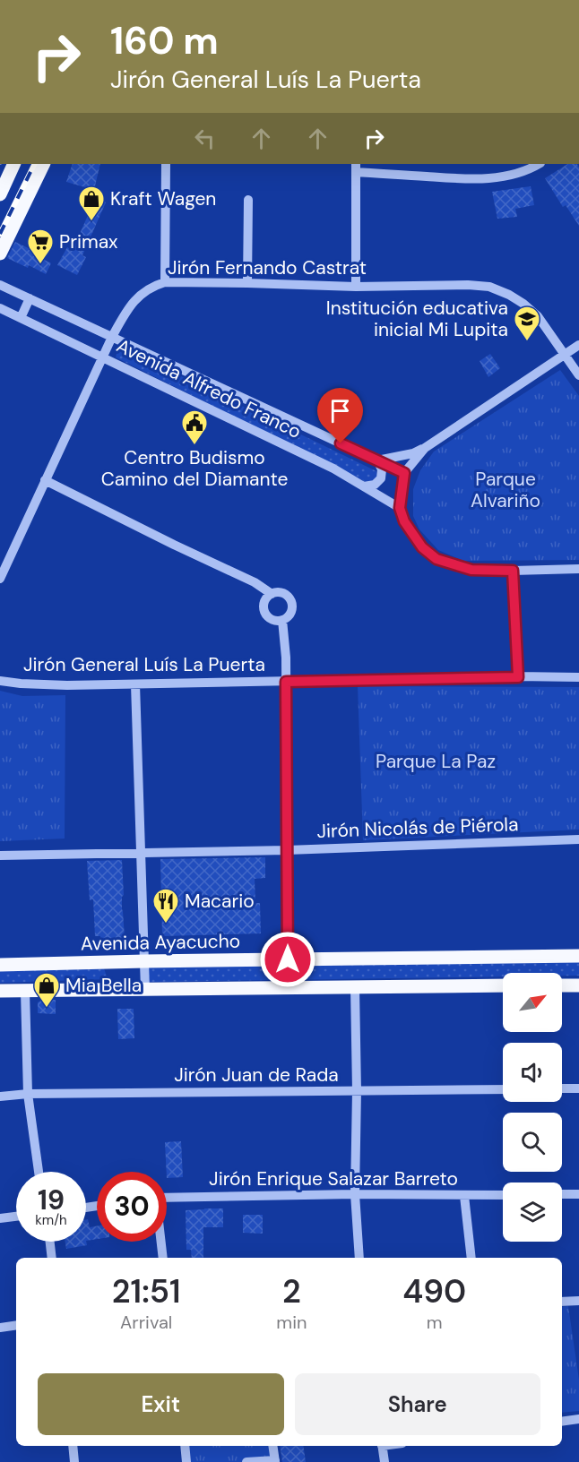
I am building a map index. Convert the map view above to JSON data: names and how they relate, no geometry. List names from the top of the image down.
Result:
{
  "streets": {
    "main road": ["Avenida Ayacucho"],
    "street": [
      "Jirón Fernando Castrat",
      "Avenida Alfredo Franco",
      "Jirón General Luís La Puerta",
      "Jirón Nicolás de Piérola",
      "Jirón Juan de Rada",
      "Jirón Enrique Salazar Barreto"
    ]
  },
  "crossings": [
    ["Jirón Fernando Castrat", "Avenida Alfredo Franco"]
  ],
  "parks": ["Parque Alvariño", "Parque La Paz"],
  "places": {
    "shop": ["Kraft Wagen", "Mia Bella"],
    "supermarket": ["Primax"],
    "school or university": ["Institución educativa inicial Mi Lupita"],
    "public building": ["Centro Budismo Camino del Diamante"],
    "restaurant": ["Macario"]
  },
  "north": "top right",
  "page": {
    "turn": ["160 m", "Jirón General Luís La Puerta"],
    "speed": "19 km/h",
    "limit": "30",
    "eta": [
      "21:51",
      "Arrival",
      "2",
      "min",
      "490",
      "m"
    ],
    "buttons": ["Exit", "Share"]
  }
}
